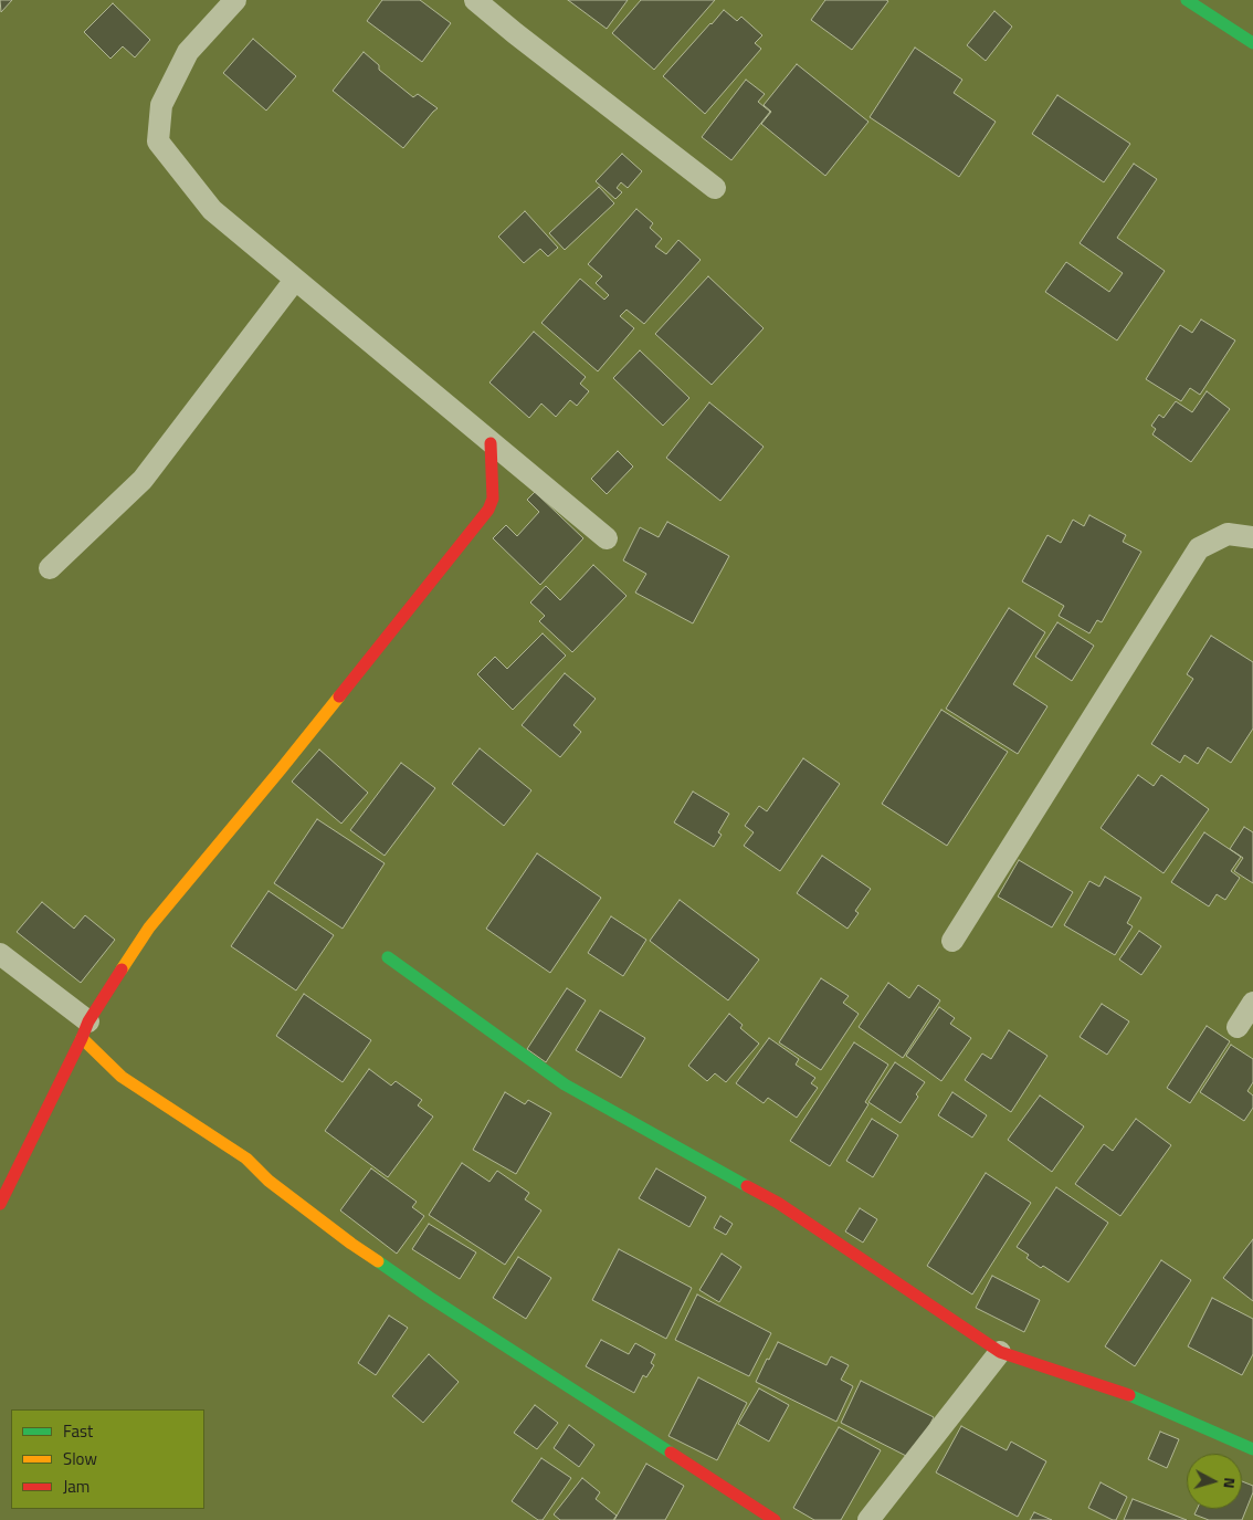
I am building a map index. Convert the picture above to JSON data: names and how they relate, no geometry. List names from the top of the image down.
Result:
{
  "legend": ["Fast", "Slow", "Jam"],
  "north": "right"
}
